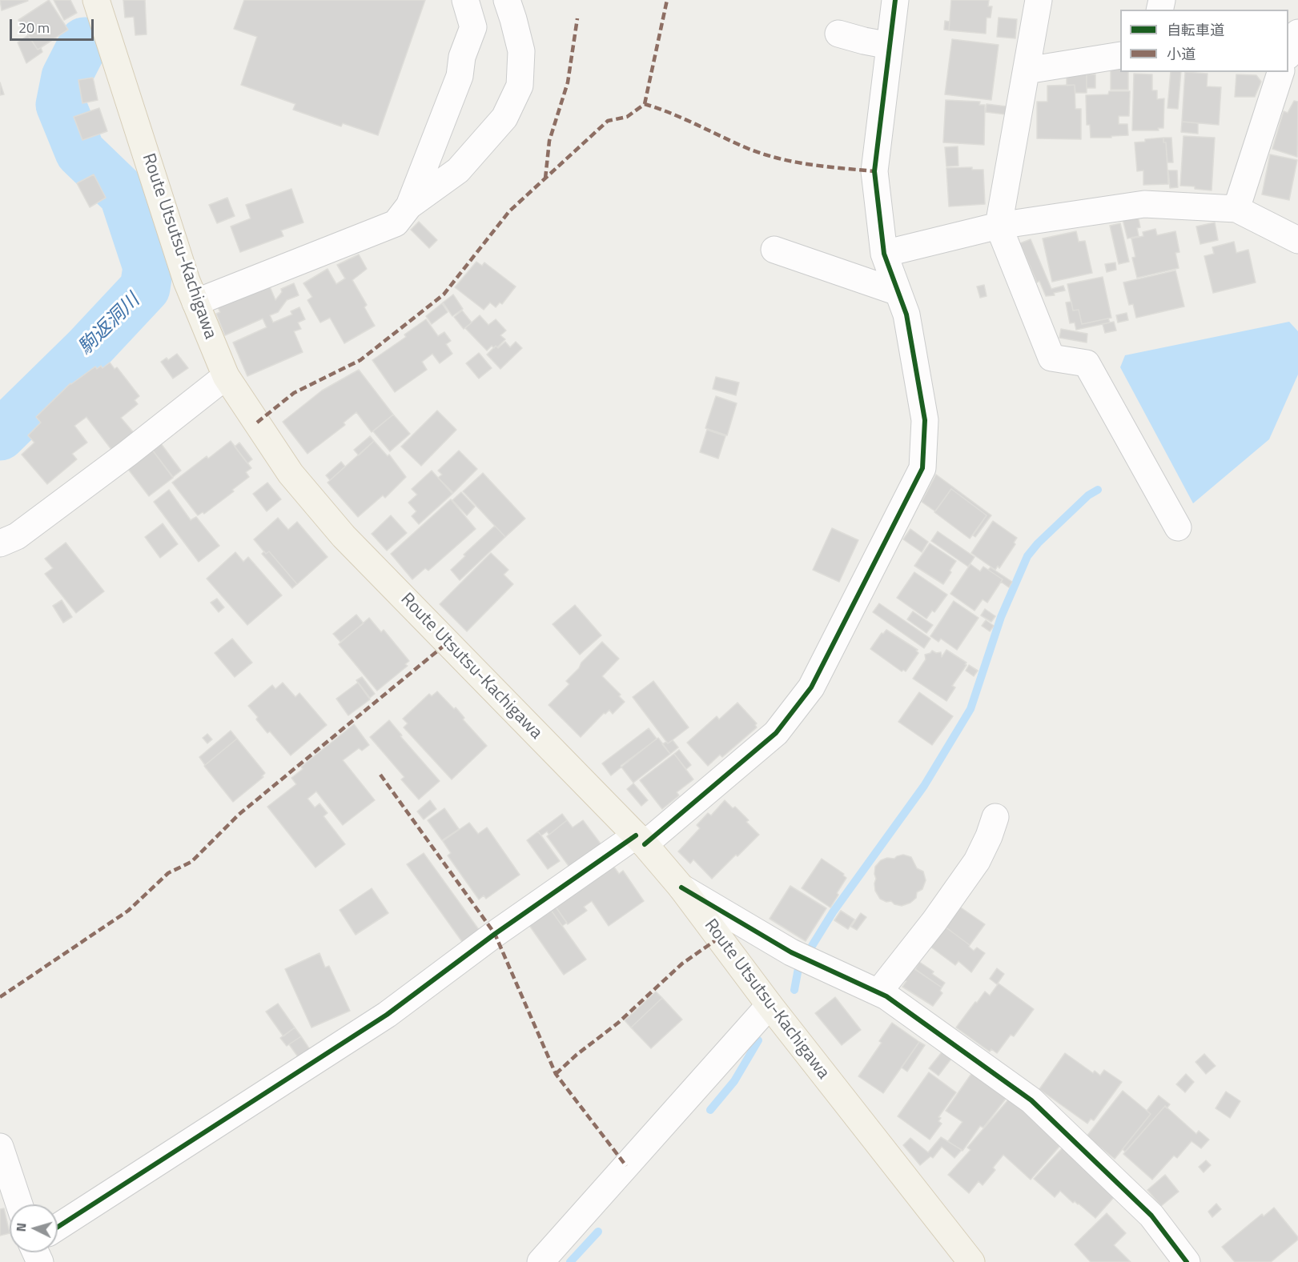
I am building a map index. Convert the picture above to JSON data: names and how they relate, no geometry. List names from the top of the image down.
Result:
{
  "streets": {
    "main road": ["Route Utsutsu-Kachigawa"]
  },
  "water": ["駒返洞川"],
  "legend": ["自転車道", "小道"],
  "scale_bar": "20 m",
  "north": "left"
}
